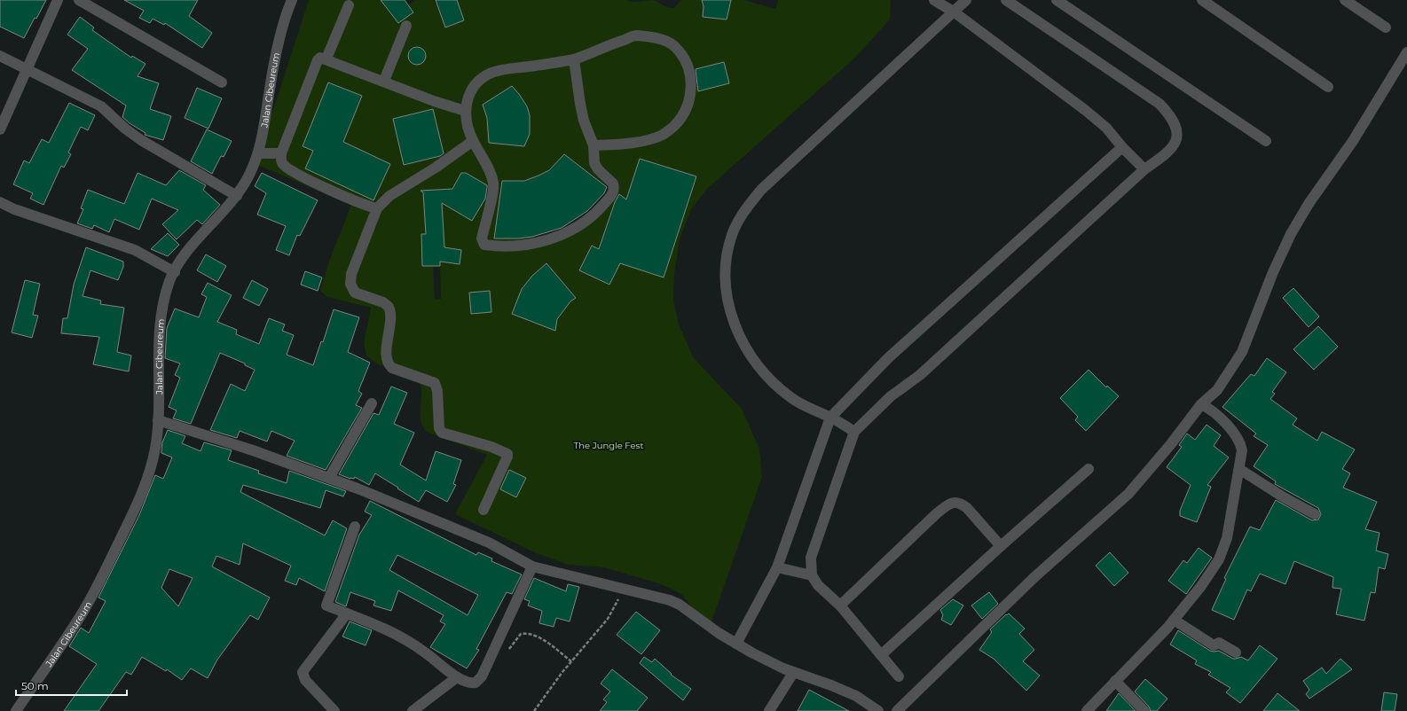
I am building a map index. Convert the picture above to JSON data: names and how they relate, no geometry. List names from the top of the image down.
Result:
{
  "streets": {
    "street": ["Jalan Cibeureum"]
  },
  "parks": ["The Jungle Fest"],
  "scale_bar": "50 m"
}
